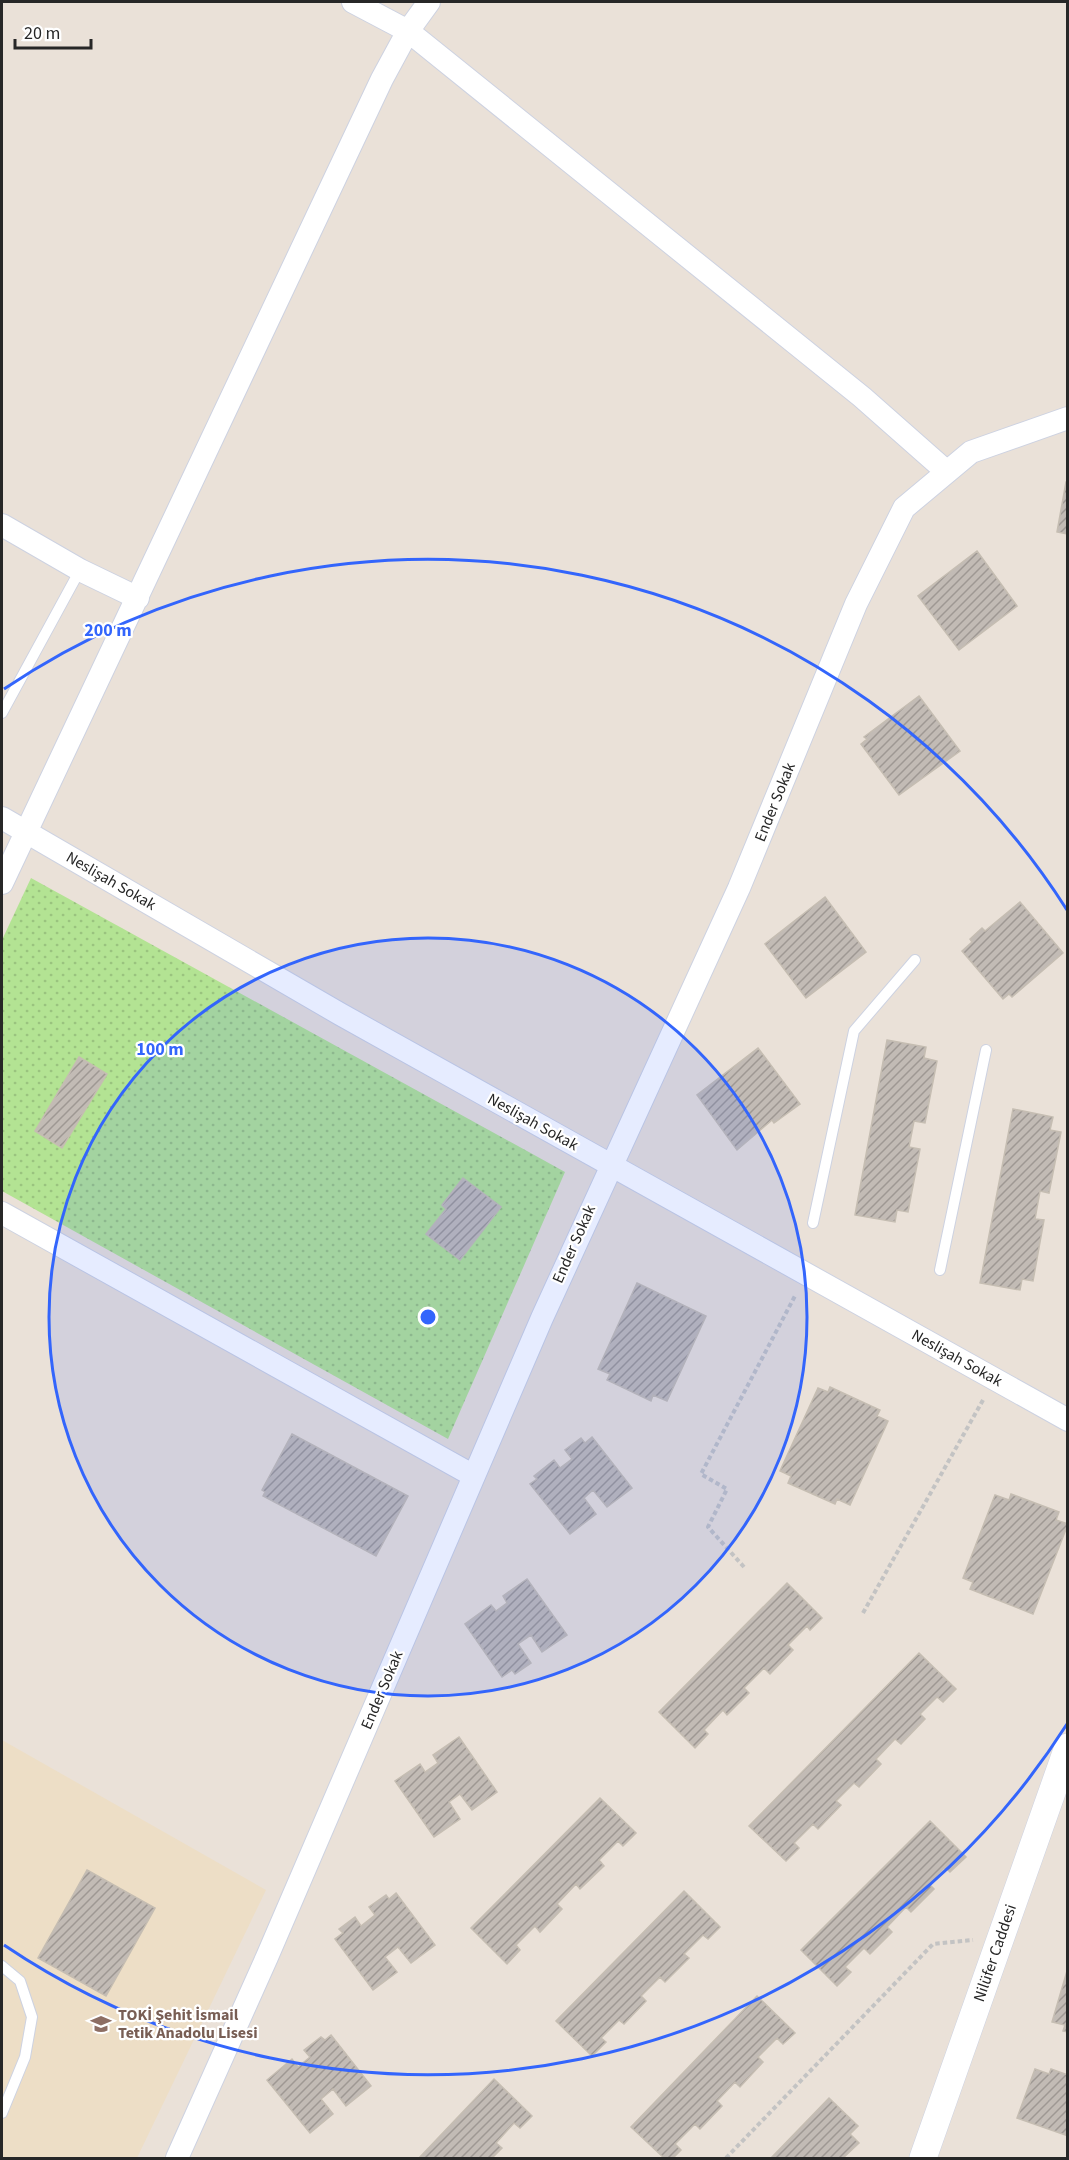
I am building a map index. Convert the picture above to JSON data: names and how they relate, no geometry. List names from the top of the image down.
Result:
{
  "streets": {
    "street": ["Ender Sokak", "Neslişah Sokak", "Nilüfer Caddesi"]
  },
  "crossings": [
    ["Ender Sokak", "Neslişah Sokak"]
  ],
  "places": {
    "school or university": ["TOKİ Şehit İsmail Tetik Anadolu Lisesi"]
  },
  "scale_bar": "20 m",
  "rings": ["200 m", "100 m"]
}
